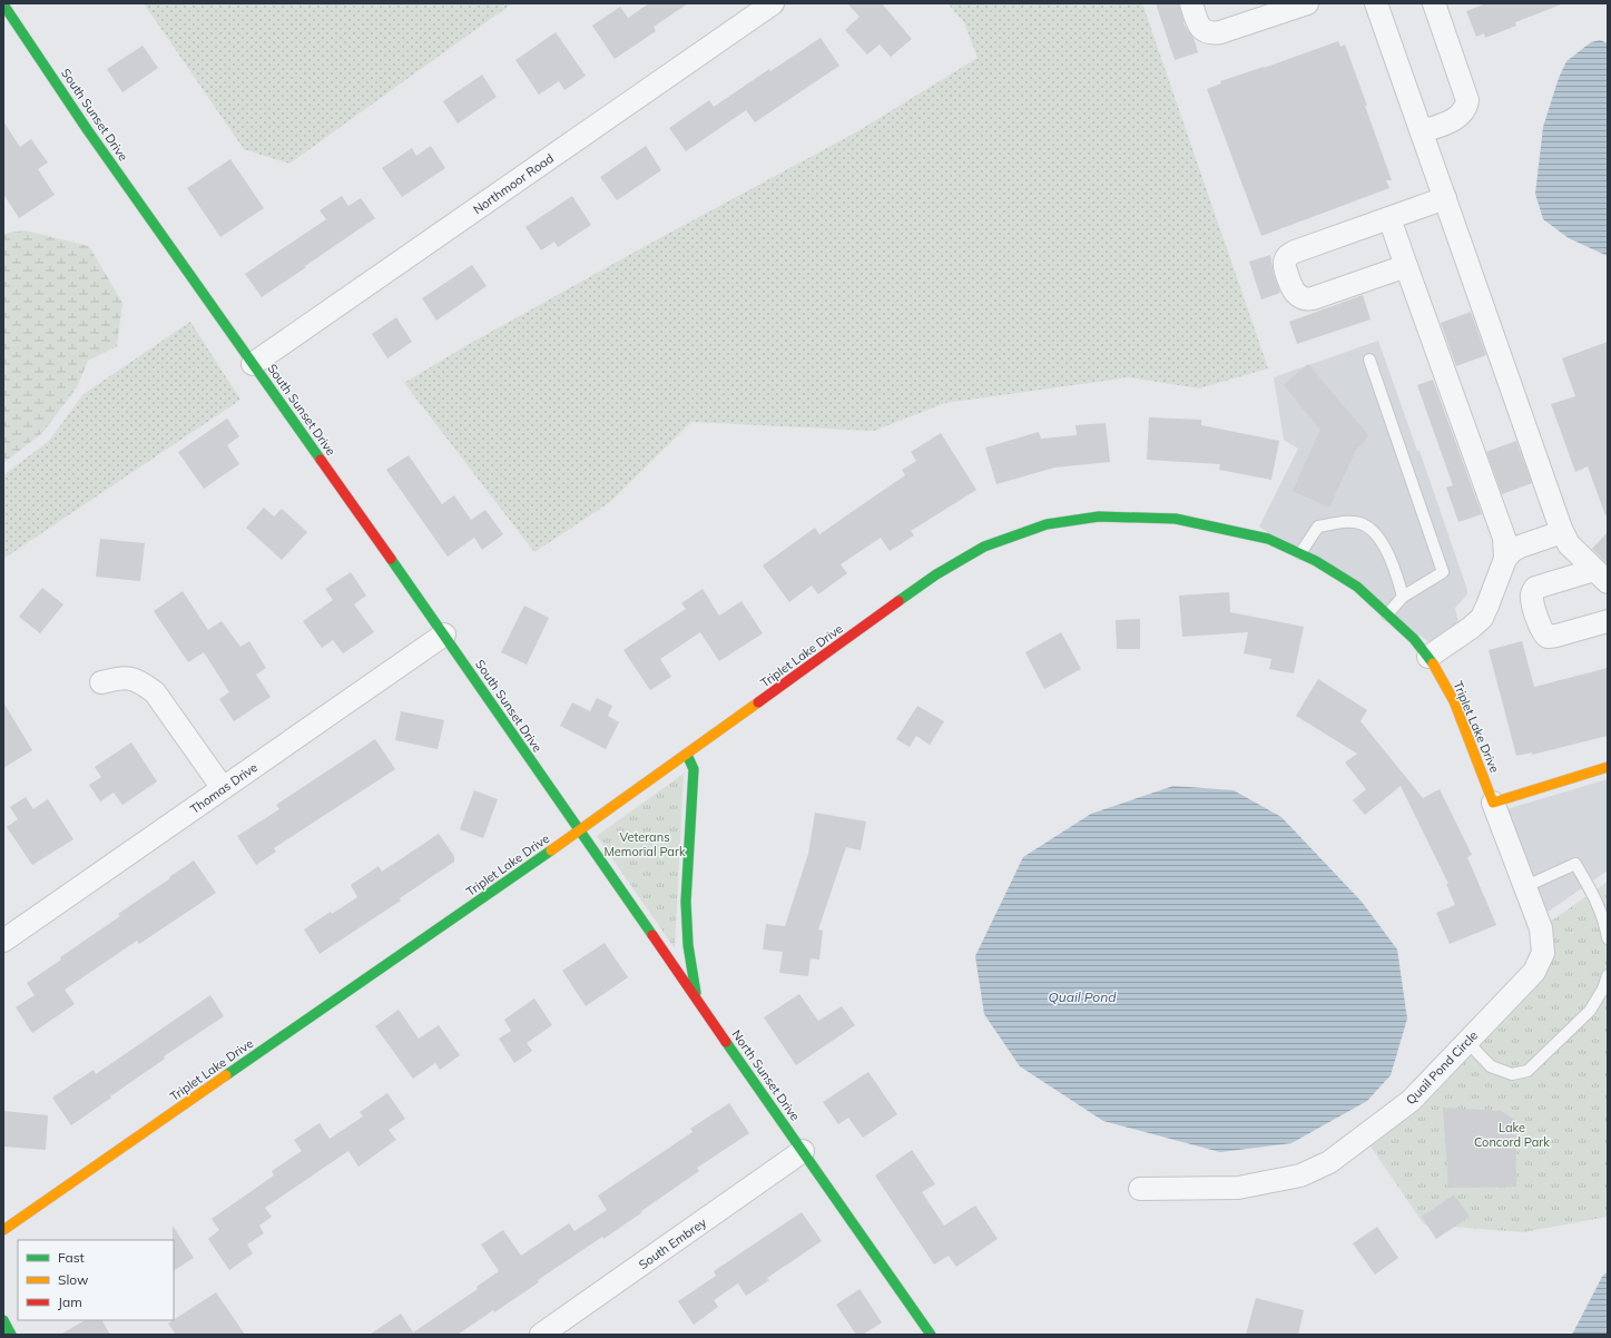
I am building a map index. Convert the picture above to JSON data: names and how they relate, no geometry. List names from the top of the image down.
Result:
{
  "streets": {
    "street": [
      "South Sunset Drive",
      "Northmoor Road",
      "Triplet Lake Drive",
      "Thomas Drive",
      "Quail Pond Circle",
      "North Sunset Drive",
      "South Embrey"
    ]
  },
  "crossings": [
    ["South Sunset Drive", "Northmoor Road"],
    ["South Sunset Drive", "Triplet Lake Drive"],
    ["South Sunset Drive", "Thomas Drive"],
    ["South Sunset Drive", "North Sunset Drive"],
    ["Triplet Lake Drive", "Quail Pond Circle"],
    ["Triplet Lake Drive", "North Sunset Drive"],
    ["North Sunset Drive", "South Embrey"]
  ],
  "water": ["Quail Pond"],
  "parks": ["Veterans Memorial Park", "Lake Concord Park"],
  "legend": ["Fast", "Slow", "Jam"]
}
